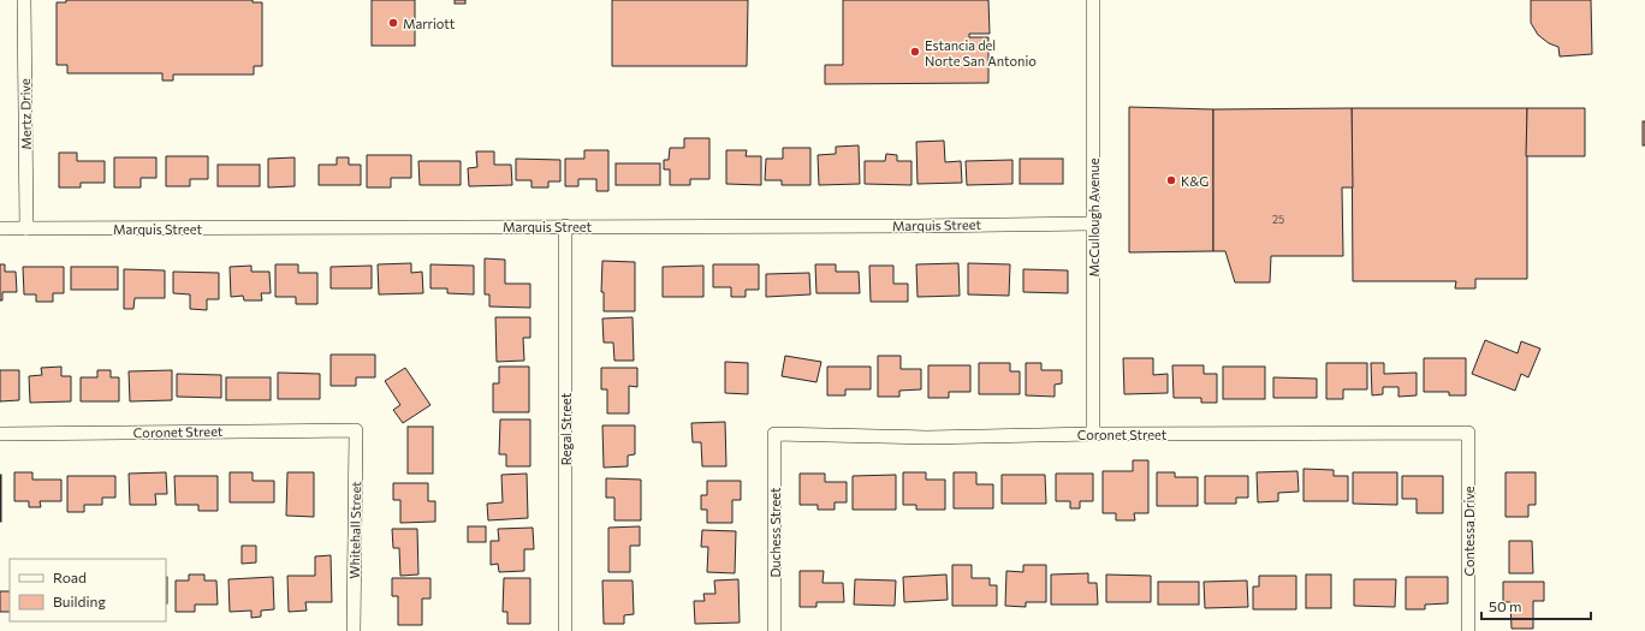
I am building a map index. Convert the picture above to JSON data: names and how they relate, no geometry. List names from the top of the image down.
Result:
{
  "streets": {
    "street": [
      "Mertz Drive",
      "McCullough Avenue",
      "Marquis Street",
      "Regal Street",
      "Coronet Street",
      "Whitehall Street",
      "Contessa Drive",
      "Duchess Street"
    ]
  },
  "crossings": [
    ["Mertz Drive", "Marquis Street"],
    ["McCullough Avenue", "Marquis Street"],
    ["McCullough Avenue", "Coronet Street"],
    ["Marquis Street", "Regal Street"],
    ["Coronet Street", "Whitehall Street"],
    ["Coronet Street", "Contessa Drive"],
    ["Coronet Street", "Duchess Street"]
  ],
  "places": ["Marriott", "Estancia del Norte San Antonio", "K&G"],
  "house_numbers": ["25"],
  "legend": ["Road", "Building"],
  "scale_bar": "50 m"
}
